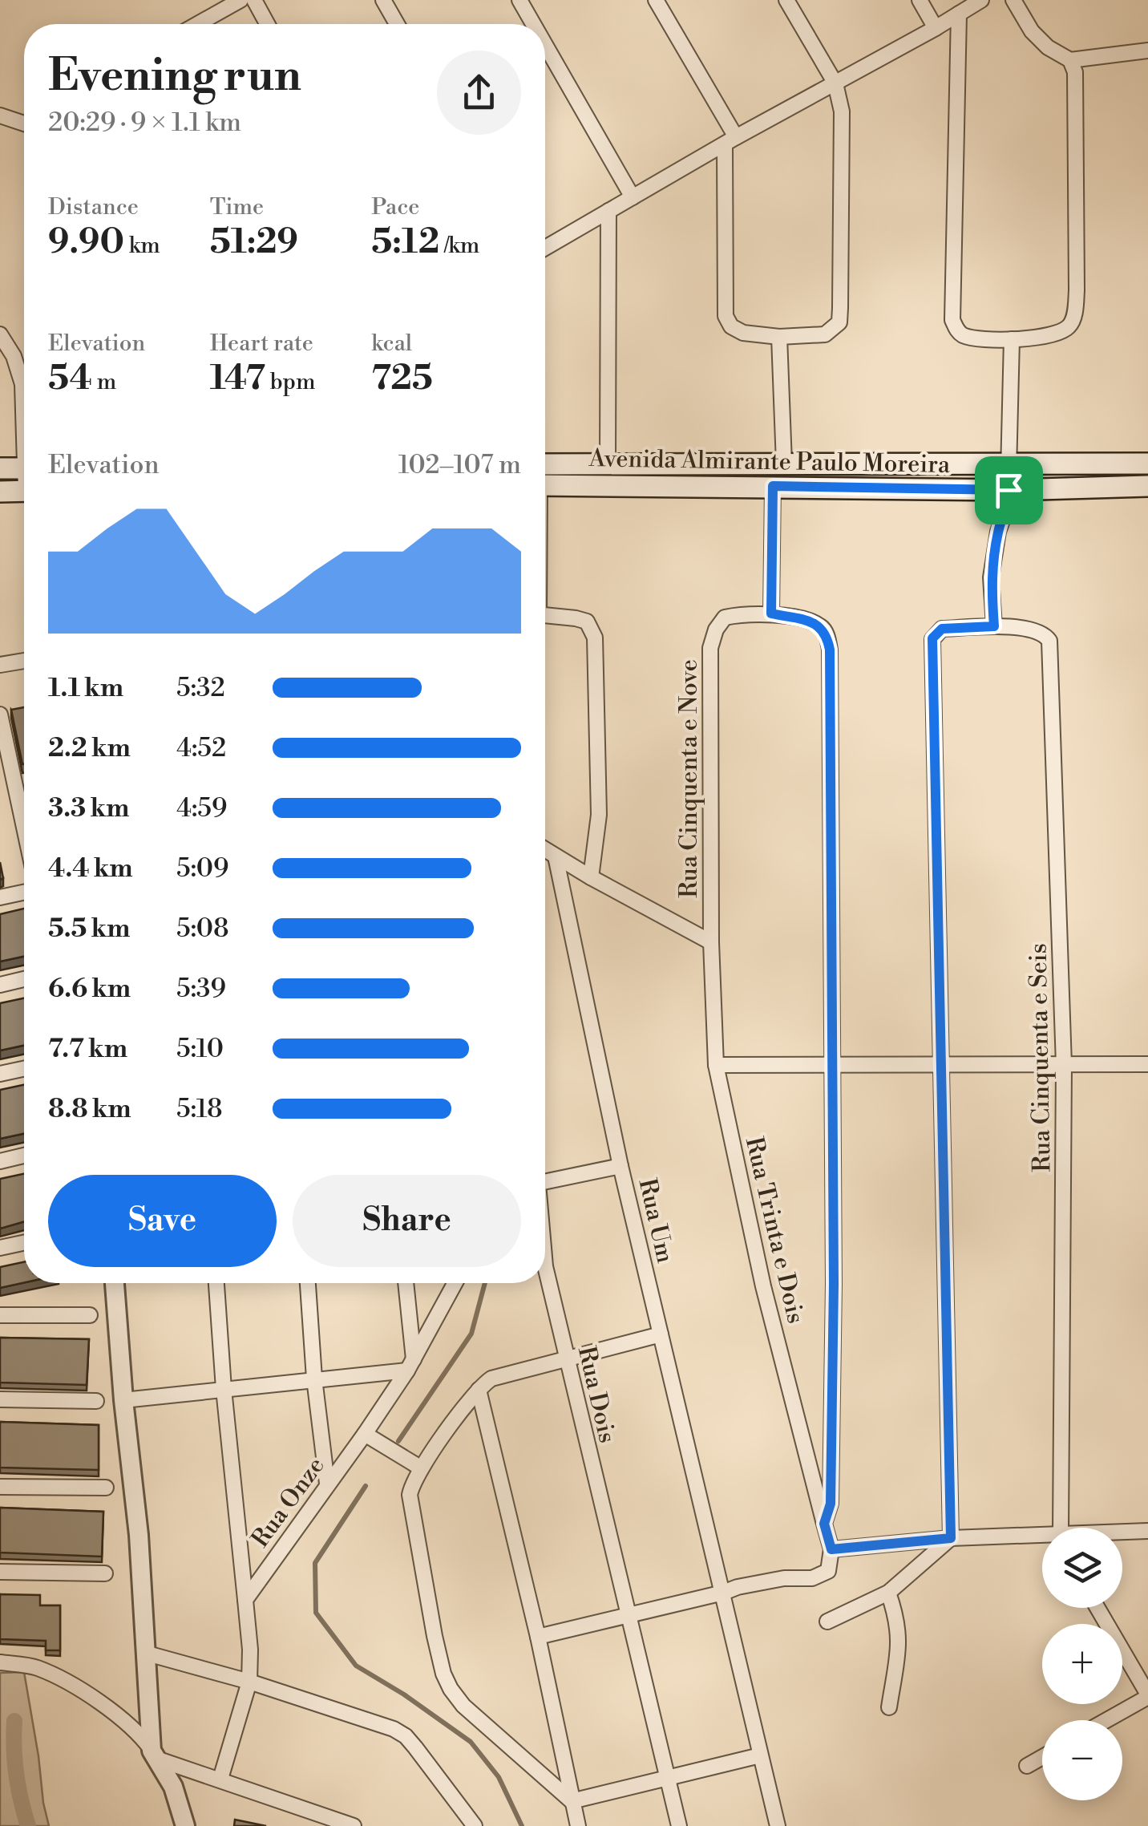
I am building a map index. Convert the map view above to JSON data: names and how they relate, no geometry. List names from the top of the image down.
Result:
{
  "streets": {
    "main road": ["Avenida Almirante Paulo Moreira"],
    "street": [
      "Rua Cinquenta e Nove",
      "Rua Cinquenta e Seis",
      "Rua Um",
      "Rua Trinta e Dois",
      "Rua Dois",
      "Rua Onze"
    ]
  },
  "crossings": [
    ["Rua Cinquenta e Nove", "Rua Trinta e Dois"]
  ],
  "page": {
    "heading": ["Evening run", "20:29 · 9 × 1.1 km"],
    "stats": [
      ["Distance", "9.90 km"],
      ["Time", "51:29"],
      ["Pace", "5:12 /km"],
      ["Elevation", "54 m"],
      ["Heart rate", "147 bpm"],
      ["kcal", "725"]
    ],
    "chart": ["Elevation", "102–107 m"],
    "list": [
      {
        "name": "1.1 km",
        "note": "5:32"
      },
      {
        "name": "2.2 km",
        "note": "4:52"
      },
      {
        "name": "3.3 km",
        "note": "4:59"
      },
      {
        "name": "4.4 km",
        "note": "5:09"
      },
      {
        "name": "5.5 km",
        "note": "5:08"
      },
      {
        "name": "6.6 km",
        "note": "5:39"
      },
      {
        "name": "7.7 km",
        "note": "5:10"
      },
      {
        "name": "8.8 km",
        "note": "5:18"
      }
    ],
    "buttons": ["Save", "Share"],
    "map_buttons": ["+", "−"]
  }
}
